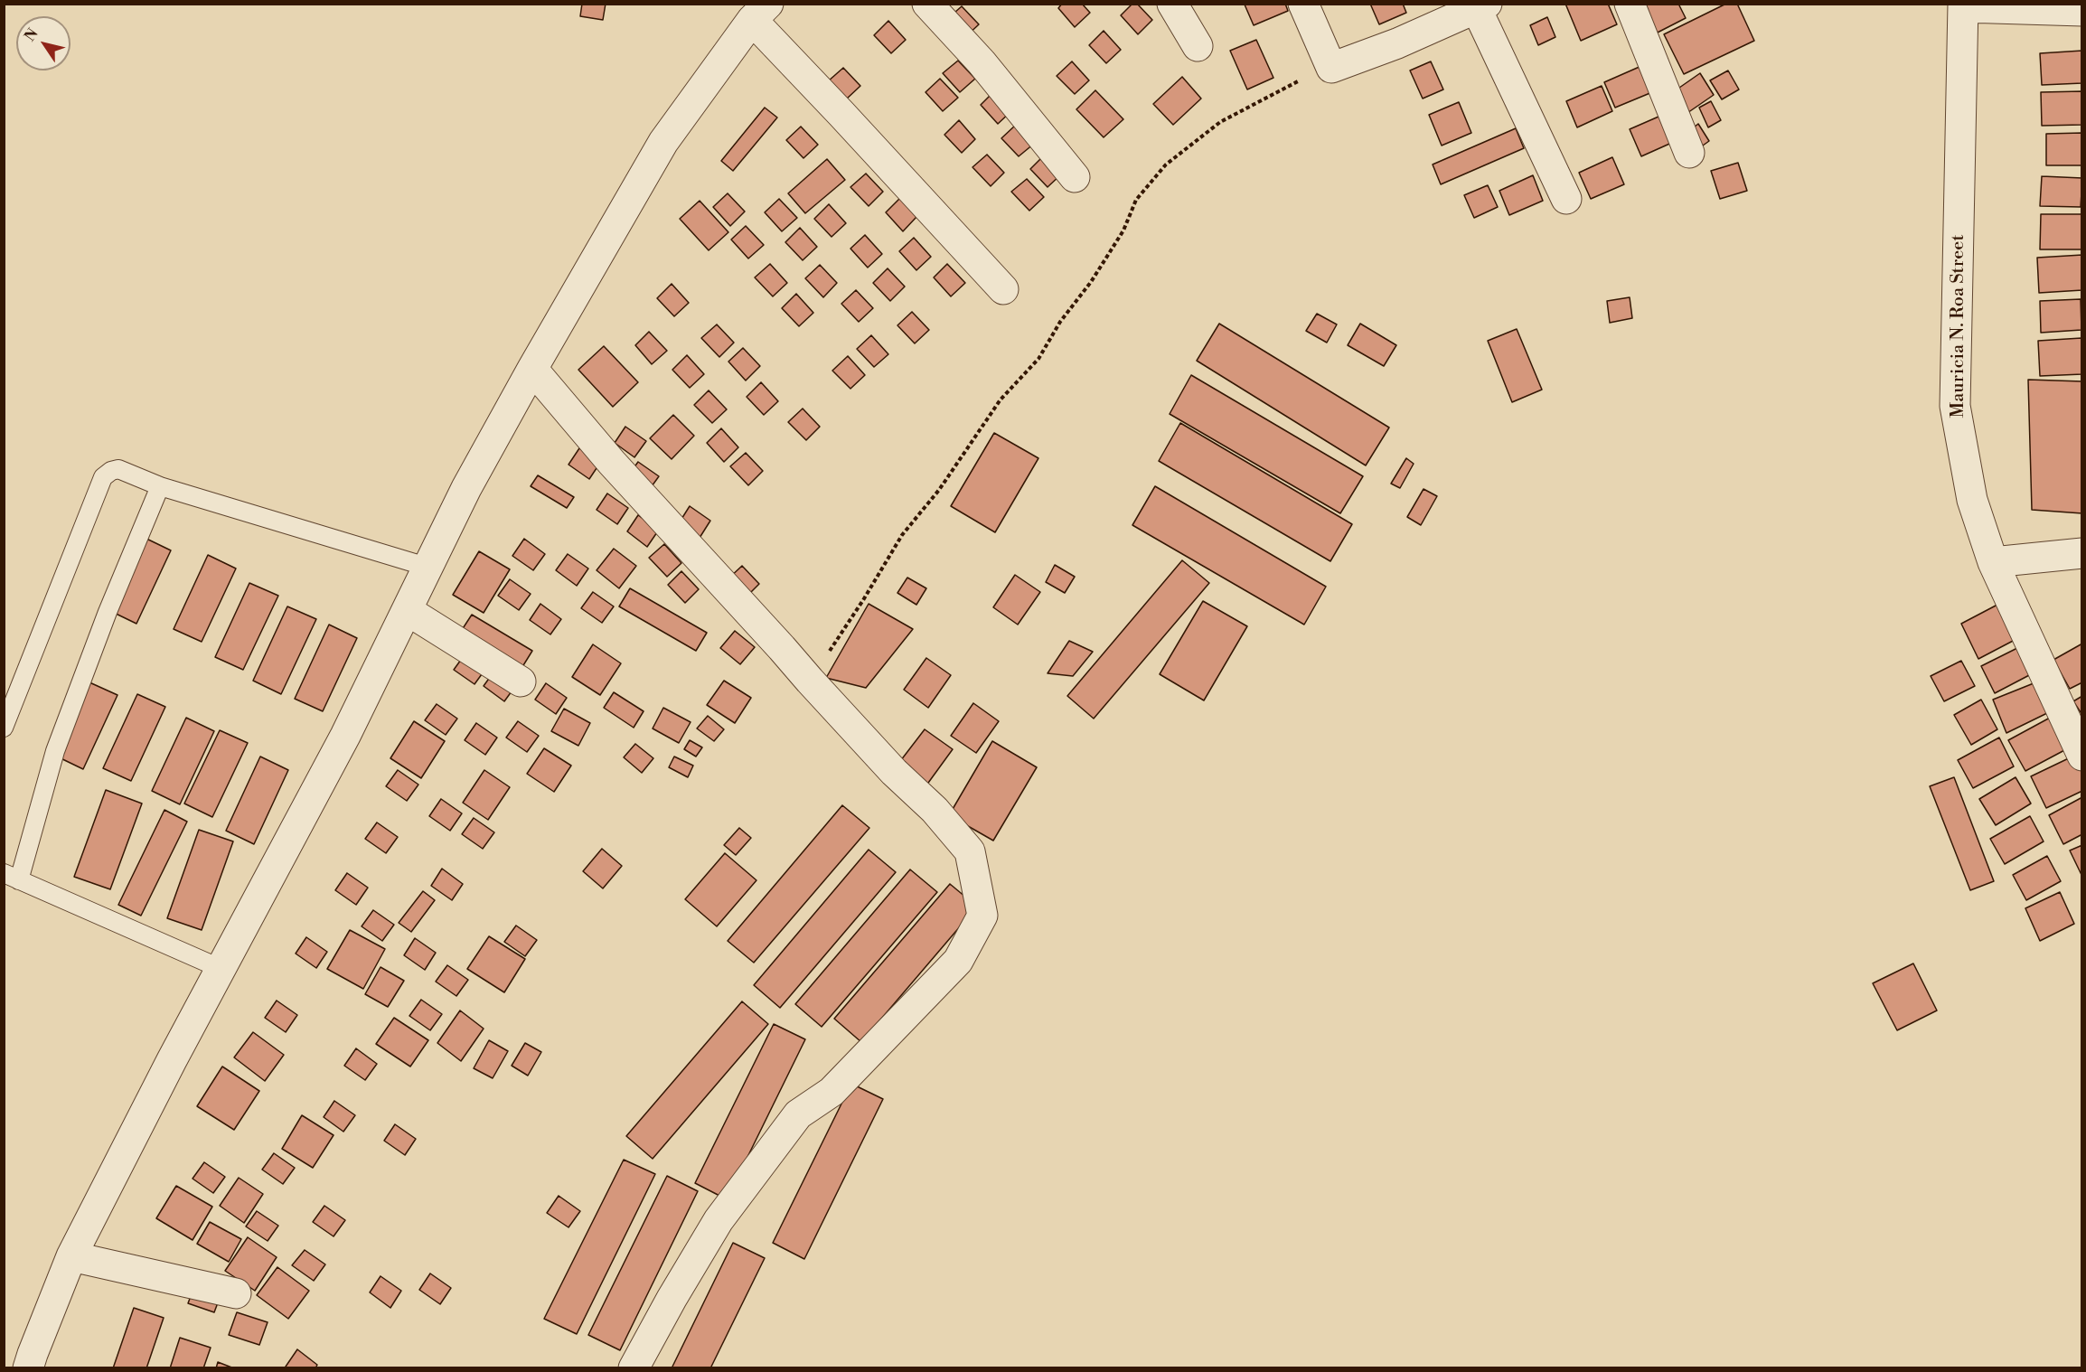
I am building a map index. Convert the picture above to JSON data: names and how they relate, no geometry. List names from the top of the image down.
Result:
{
  "streets": {
    "street": ["Mauricia N. Roa Street"]
  },
  "north": "top left"
}
